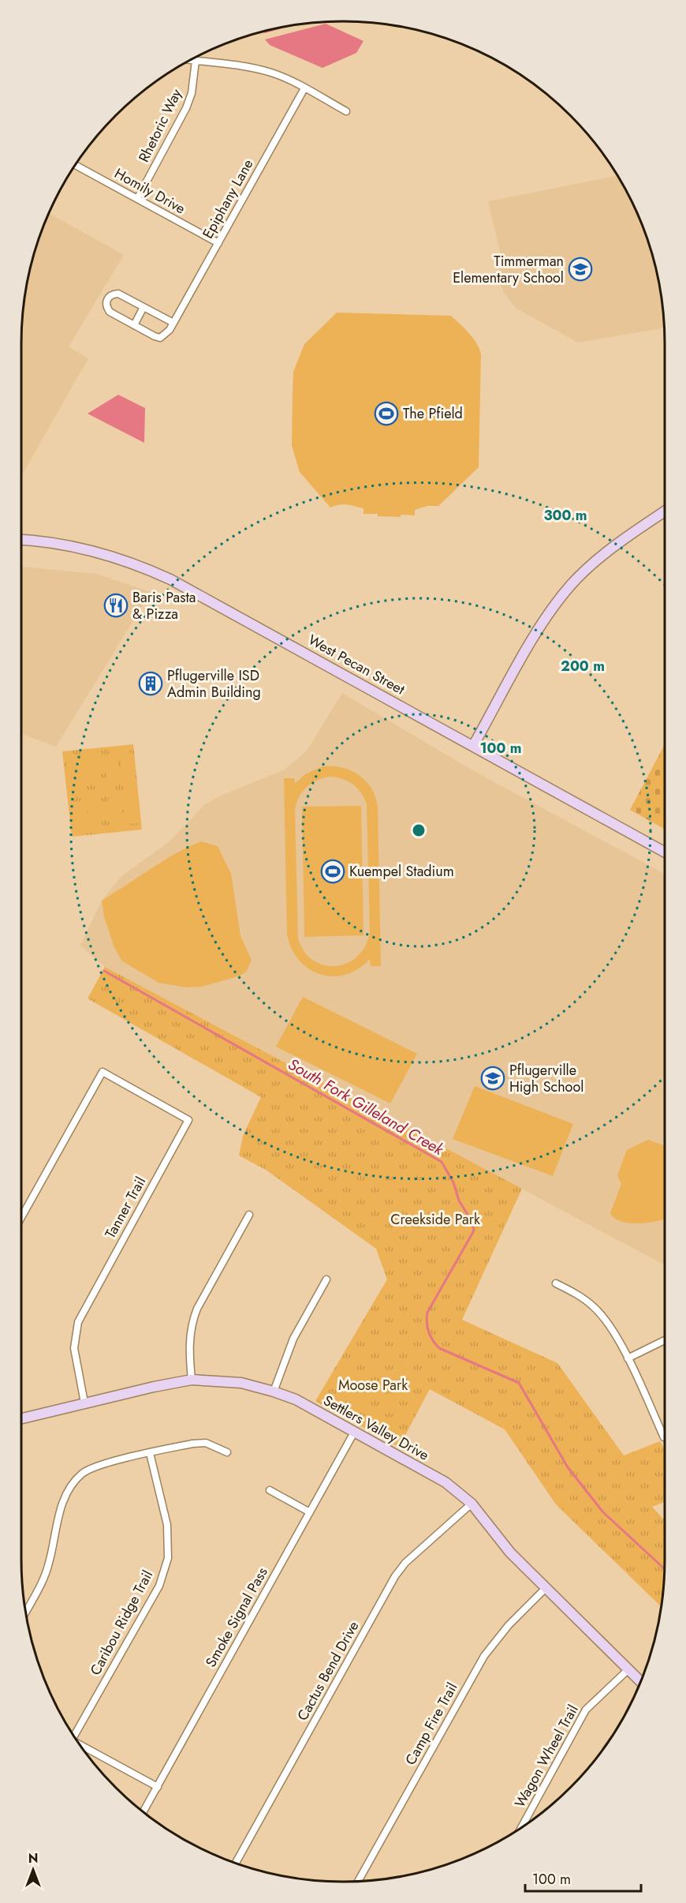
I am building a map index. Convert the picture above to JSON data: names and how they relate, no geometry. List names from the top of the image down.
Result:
{
  "streets": {
    "street": [
      "Rhetoric Way",
      "Homily Drive",
      "Epiphany Lane",
      "West Pecan Street",
      "Tanner Trail",
      "Settlers Valley Drive",
      "Smoke Signal Pass",
      "Caribou Ridge Trail",
      "Cactus Bend Drive",
      "Camp Fire Trail",
      "Wagon Wheel Trail"
    ]
  },
  "crossings": [
    ["Rhetoric Way", "Homily Drive"],
    ["Homily Drive", "Epiphany Lane"],
    ["Tanner Trail", "Settlers Valley Drive"],
    ["Settlers Valley Drive", "Smoke Signal Pass"],
    ["Settlers Valley Drive", "Cactus Bend Drive"],
    ["Settlers Valley Drive", "Camp Fire Trail"],
    ["Settlers Valley Drive", "Wagon Wheel Trail"]
  ],
  "water": ["South Fork Gilleland Creek"],
  "parks": ["Creekside Park", "Moose Park"],
  "places": {
    "school or university": ["Timmerman Elementary School", "Pflugerville High School"],
    "sports": ["The Pfield", "Kuempel Stadium"],
    "restaurant": ["Baris Pasta & Pizza"],
    "building": ["Pflugerville ISD Admin Building"]
  },
  "scale_bar": "100 m",
  "north": "top",
  "rings": ["300 m", "200 m", "100 m"]
}
